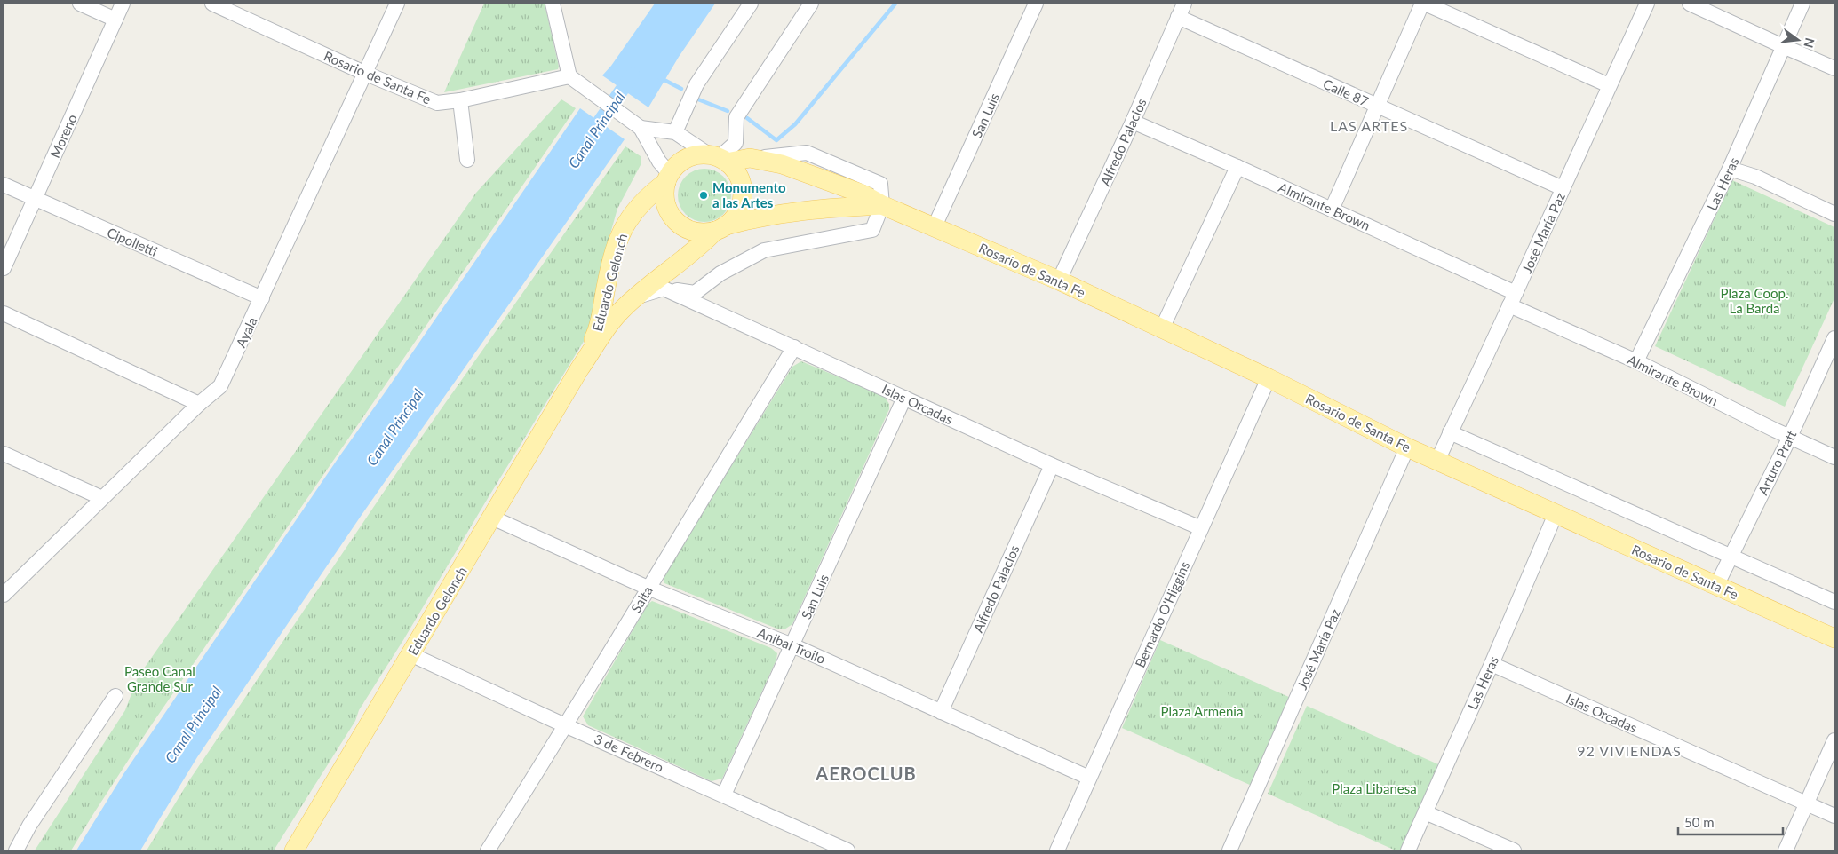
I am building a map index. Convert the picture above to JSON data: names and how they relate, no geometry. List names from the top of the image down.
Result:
{
  "streets": {
    "main road": ["Rosario de Santa Fe", "Eduardo Gelonch"],
    "street": [
      "Calle 87",
      "San Luis",
      "Moreno",
      "Alfredo Palacios",
      "Las Heras",
      "Almirante Brown",
      "José María Paz",
      "Cipolletti",
      "Ayala",
      "Islas Orcadas",
      "Arturo Pratt",
      "Salta",
      "Bernardo O'Higgins",
      "Anibal Troilo",
      "3 de Febrero"
    ]
  },
  "crossings": [
    ["Rosario de Santa Fe", "San Luis"],
    ["Rosario de Santa Fe", "Alfredo Palacios"],
    ["Rosario de Santa Fe", "Las Heras"],
    ["Rosario de Santa Fe", "José María Paz"],
    ["Rosario de Santa Fe", "Eduardo Gelonch"],
    ["Rosario de Santa Fe", "Ayala"],
    ["Rosario de Santa Fe", "Arturo Pratt"],
    ["Rosario de Santa Fe", "Bernardo O'Higgins"],
    ["Calle 87", "Alfredo Palacios"],
    ["Calle 87", "José María Paz"],
    ["San Luis", "Islas Orcadas"],
    ["San Luis", "Anibal Troilo"],
    ["San Luis", "3 de Febrero"],
    ["Moreno", "Cipolletti"],
    ["Alfredo Palacios", "Almirante Brown"],
    ["Alfredo Palacios", "Islas Orcadas"],
    ["Alfredo Palacios", "Anibal Troilo"],
    ["Las Heras", "Almirante Brown"],
    ["Las Heras", "Islas Orcadas"],
    ["Almirante Brown", "José María Paz"],
    ["Almirante Brown", "Arturo Pratt"],
    ["Cipolletti", "Ayala"],
    ["Eduardo Gelonch", "Anibal Troilo"],
    ["Eduardo Gelonch", "3 de Febrero"],
    ["Islas Orcadas", "Salta"],
    ["Islas Orcadas", "Bernardo O'Higgins"],
    ["Salta", "Anibal Troilo"],
    ["Salta", "3 de Febrero"],
    ["Bernardo O'Higgins", "Anibal Troilo"]
  ],
  "districts": ["LAS ARTES", "92 VIVIENDAS", "AEROCLUB"],
  "water": ["Canal Principal"],
  "parks": [
    "Plaza Coop. La Barda",
    "Paseo Canal Grande Sur",
    "Plaza Armenia",
    "Plaza Libanesa"
  ],
  "places": ["Monumento a las Artes"],
  "scale_bar": "50 m",
  "north": "right"
}
